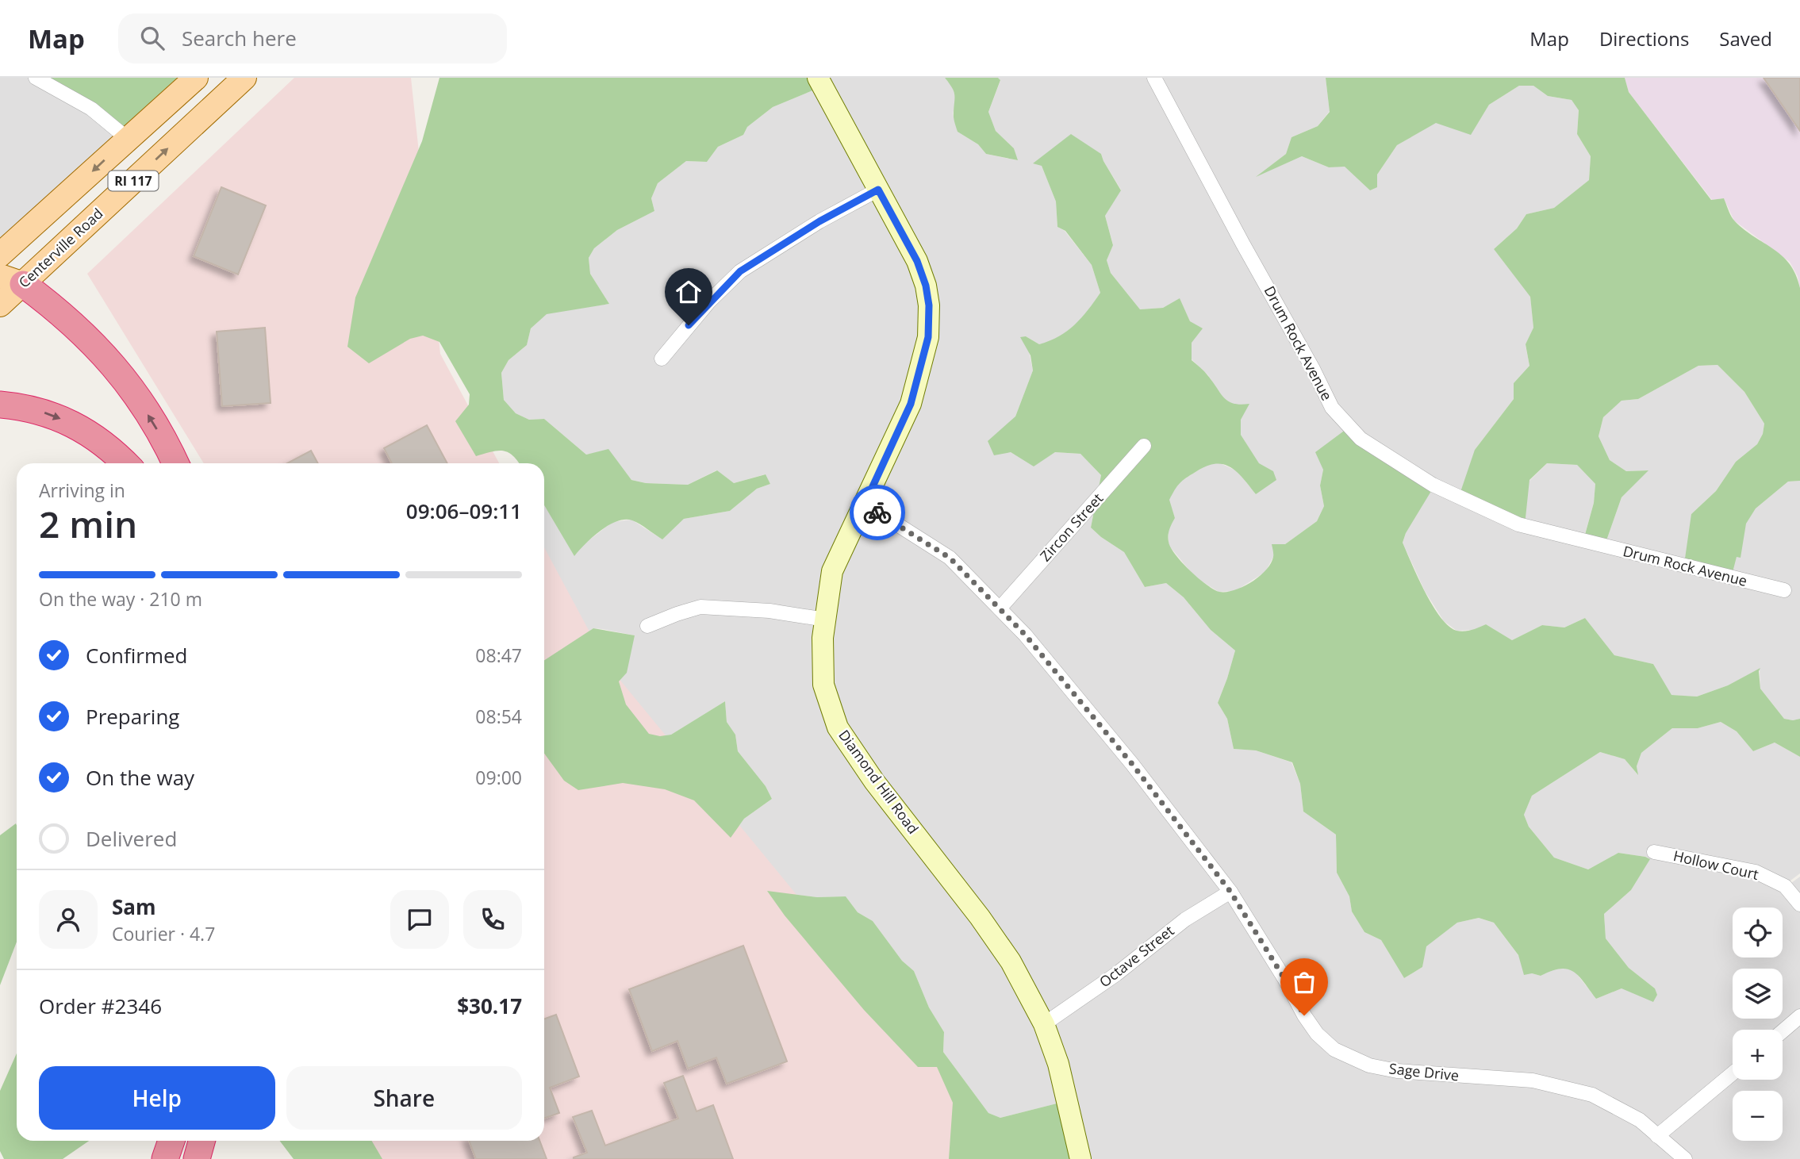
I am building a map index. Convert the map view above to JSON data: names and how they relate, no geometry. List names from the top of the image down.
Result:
{
  "streets": {
    "main road": ["RI 117", "Centerville Road"],
    "street": [
      "Drum Rock Avenue",
      "Zircon Street",
      "Diamond Hill Road",
      "Hollow Court",
      "Octave Street",
      "Sage Drive"
    ]
  },
  "crossings": [
    ["Zircon Street", "Sage Drive"],
    ["Diamond Hill Road", "Octave Street"],
    ["Diamond Hill Road", "Sage Drive"],
    ["Octave Street", "Sage Drive"]
  ],
  "page": {
    "header": "Map",
    "search": "Search here",
    "nav": ["Map", "Directions", "Saved"],
    "heading": ["2 min", "Arriving in", "09:06–09:11"],
    "panel": [
      "Sam",
      "Courier · 4.7",
      "Order #2346",
      "$30.17"
    ],
    "bar": "On the way · 210 m",
    "list": [
      ["Confirmed", "08:47"],
      ["Preparing", "08:54"],
      ["On the way", "09:00"],
      "Delivered"
    ],
    "map_buttons": ["+", "−"],
    "buttons": ["Help", "Share"]
  }
}
